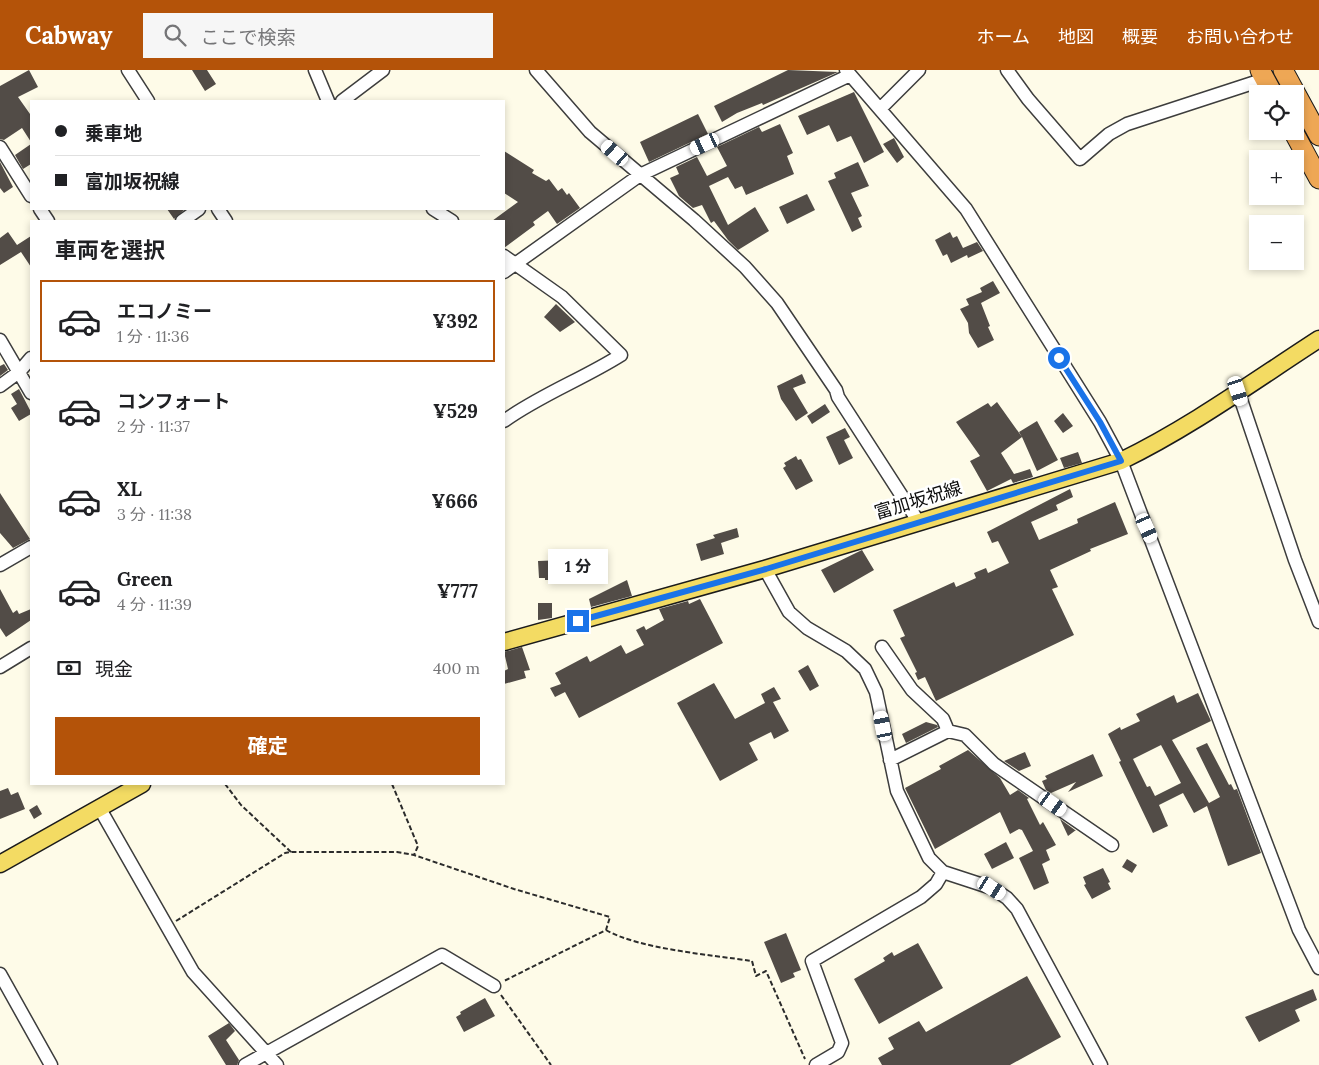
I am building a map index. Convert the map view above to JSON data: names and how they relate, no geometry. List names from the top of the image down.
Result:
{
  "streets": {
    "main road": ["富加坂祝線"]
  },
  "page": {
    "header": "Cabway",
    "search": "ここで検索",
    "nav": [
      "ホーム",
      "地図",
      "概要",
      "お問い合わせ"
    ],
    "map_buttons": ["+", "−"],
    "banner": ["乗車地", "富加坂祝線"],
    "heading": "車両を選択",
    "list": [
      {
        "name": "エコノミー",
        "note": "1 分 · 11:36",
        "value": "¥392"
      },
      {
        "name": "コンフォート",
        "note": "2 分 · 11:37",
        "value": "¥529"
      },
      {
        "name": "XL",
        "note": "3 分 · 11:38",
        "value": "¥666"
      },
      {
        "name": "Green",
        "note": "4 分 · 11:39",
        "value": "¥777"
      }
    ],
    "bubble": "1 分",
    "pay": ["現金", "400 m"],
    "buttons": "確定"
  }
}
